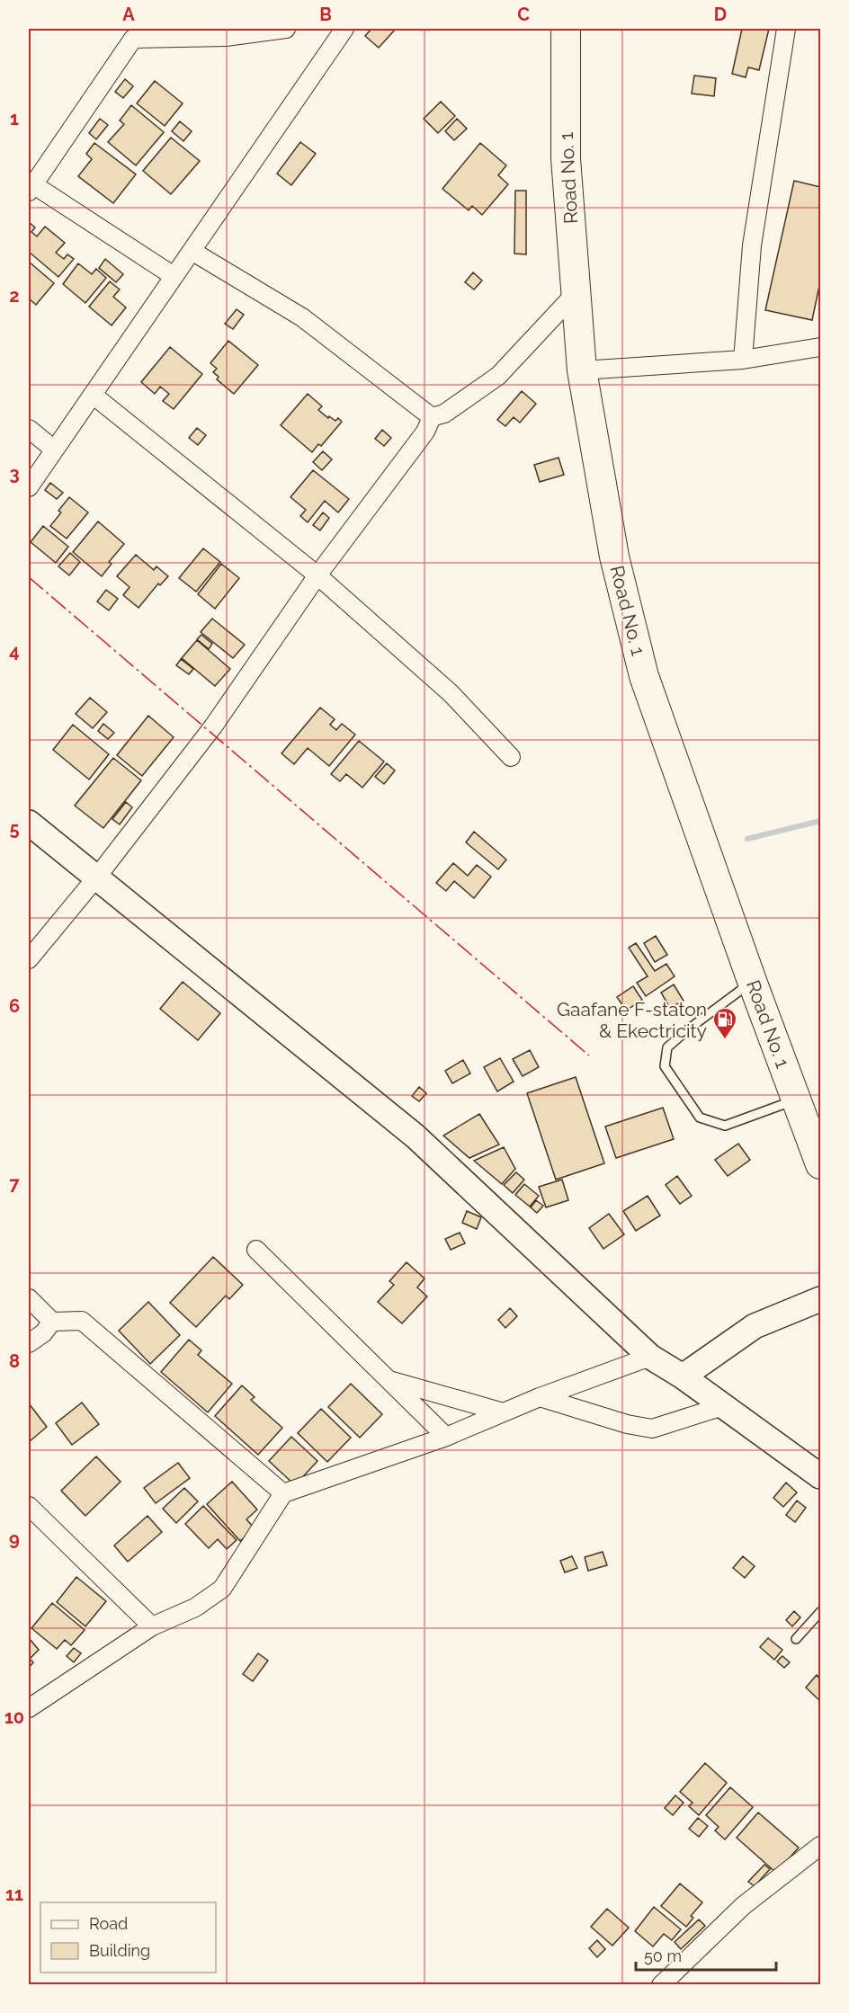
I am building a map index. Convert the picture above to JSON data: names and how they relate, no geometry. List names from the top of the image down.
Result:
{
  "streets": {
    "highway": ["Road No. 1"]
  },
  "places": {
    "fuel station": ["Gaafane F-staton & Ekectricity"]
  },
  "legend": ["Road", "Building"],
  "scale_bar": "50 m",
  "grid": {
    "columns": [
      "A",
      "B",
      "C",
      "D"
    ],
    "rows": [
      "1",
      "2",
      "3",
      "4",
      "5",
      "6",
      "7",
      "8",
      "9",
      "10",
      "11"
    ]
  }
}
